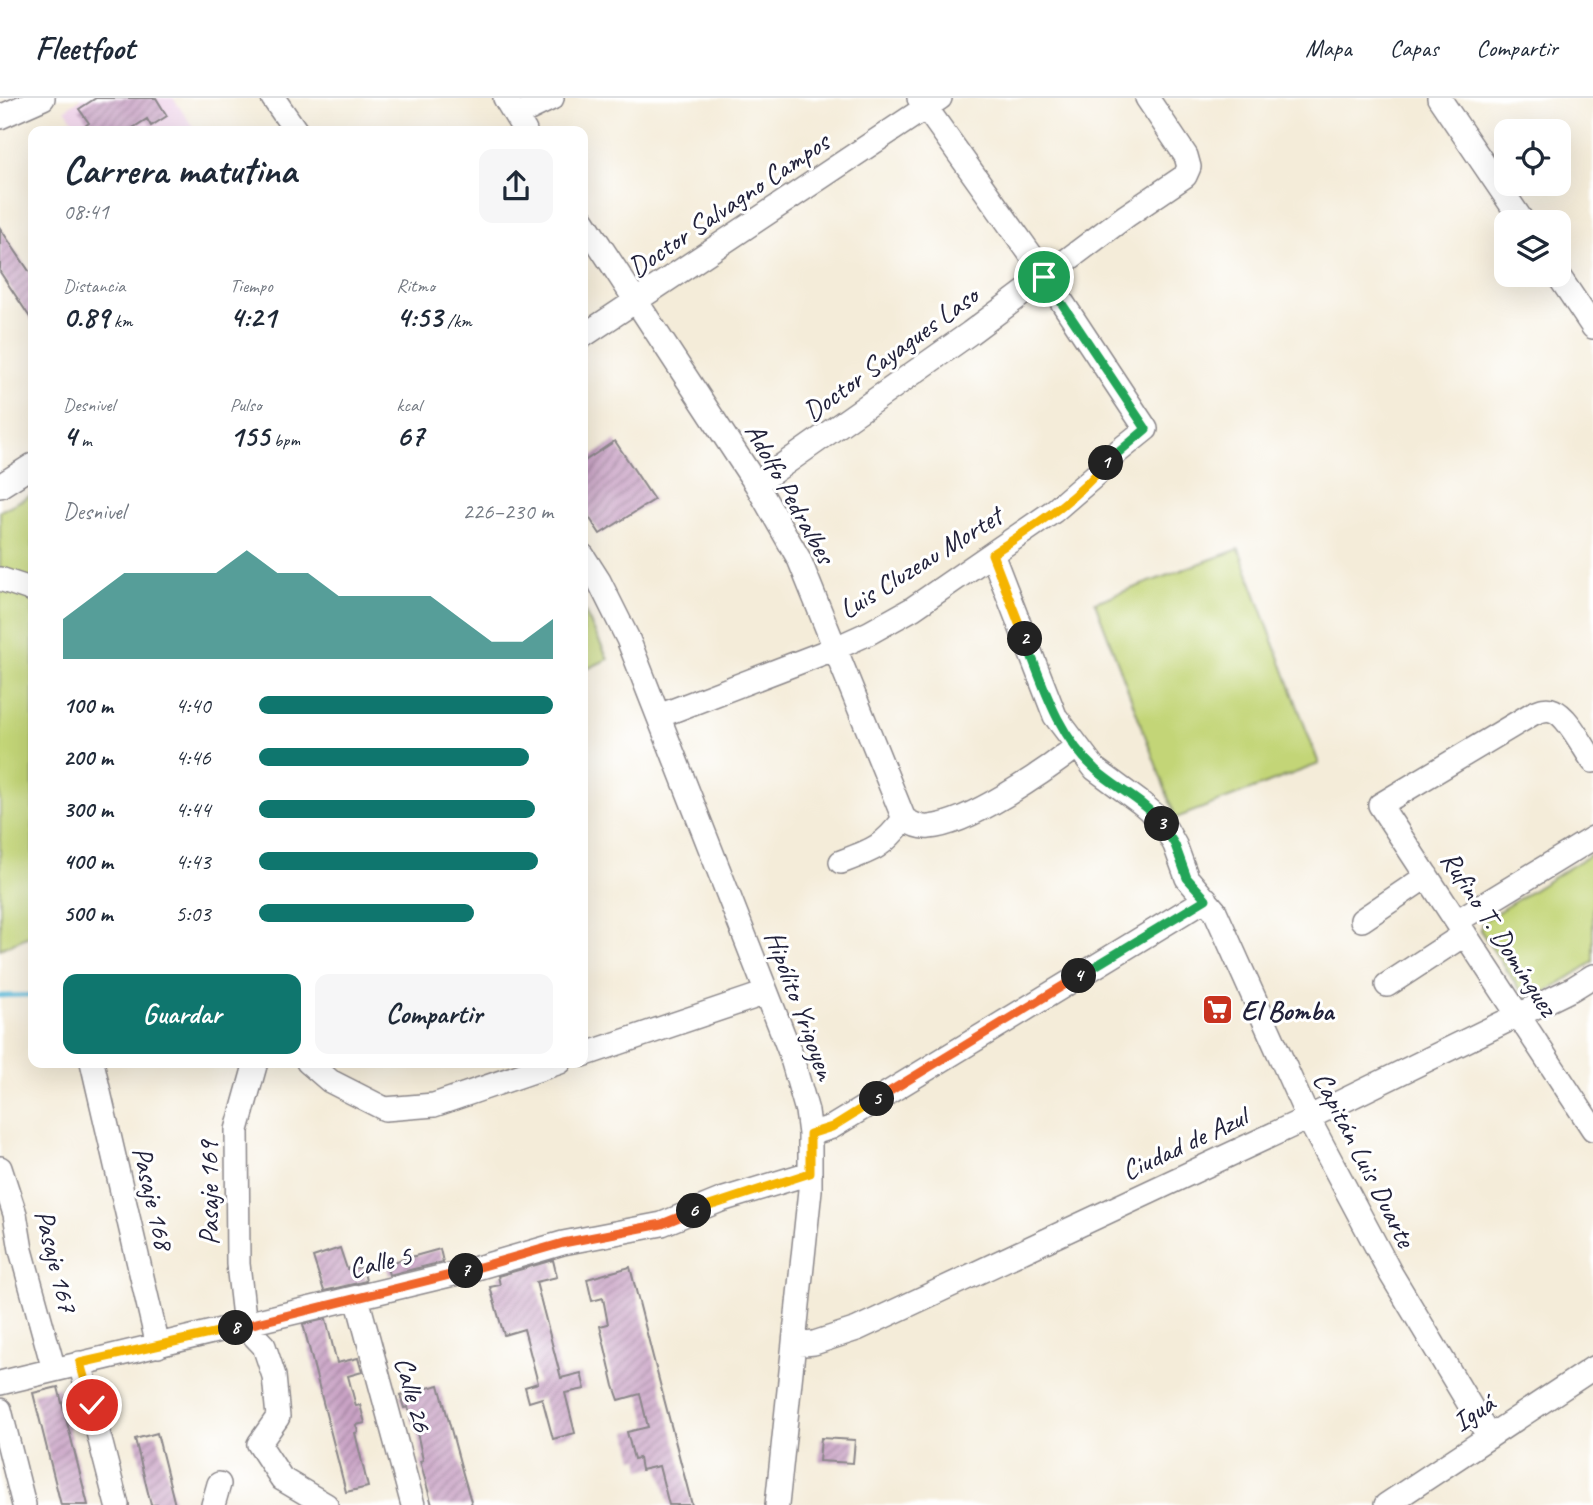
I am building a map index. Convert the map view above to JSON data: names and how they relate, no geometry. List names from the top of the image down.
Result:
{
  "streets": {
    "street": [
      "Doctor Salvagno Campos",
      "Doctor Sayagues Laso",
      "Adolfo Pedralbes",
      "Luis Cluzeau Mortet",
      "Rufino T. Domínguez",
      "Hipólito Yrigoyen",
      "Ciudad de Azul",
      "Capitán Luis Duarte",
      "Pasaje 169",
      "Pasaje 168",
      "Pasaje 167",
      "Calle 5",
      "Calle 26",
      "Iguá"
    ]
  },
  "crossings": [
    ["Doctor Salvagno Campos", "Adolfo Pedralbes"],
    ["Doctor Sayagues Laso", "Adolfo Pedralbes"],
    ["Doctor Sayagues Laso", "Luis Cluzeau Mortet"],
    ["Adolfo Pedralbes", "Luis Cluzeau Mortet"],
    ["Luis Cluzeau Mortet", "Hipólito Yrigoyen"],
    ["Luis Cluzeau Mortet", "Capitán Luis Duarte"],
    ["Rufino T. Domínguez", "Ciudad de Azul"],
    ["Hipólito Yrigoyen", "Ciudad de Azul"],
    ["Hipólito Yrigoyen", "Calle 5"],
    ["Ciudad de Azul", "Capitán Luis Duarte"],
    ["Capitán Luis Duarte", "Iguá"],
    ["Pasaje 169", "Calle 5"],
    ["Pasaje 168", "Calle 5"],
    ["Pasaje 167", "Calle 5"],
    ["Calle 5", "Calle 26"]
  ],
  "places": {
    "supermarket": ["El Bomba"]
  },
  "page": {
    "header": "Fleetfoot",
    "nav": ["Mapa", "Capas", "Compartir"],
    "heading": ["Carrera matutina", "08:41"],
    "stats": [
      ["Distancia", "0.89 km"],
      ["Tiempo", "4:21"],
      ["Ritmo", "4:53 /km"],
      ["Desnivel", "4 m"],
      ["Pulso", "155 bpm"],
      ["kcal", "67"]
    ],
    "pins": [
      "1",
      "2",
      "3",
      "4",
      "5",
      "6",
      "7",
      "8"
    ],
    "chart": ["Desnivel", "226–230 m"],
    "list": [
      {
        "name": "100 m",
        "note": "4:40"
      },
      {
        "name": "200 m",
        "note": "4:46"
      },
      {
        "name": "300 m",
        "note": "4:44"
      },
      {
        "name": "400 m",
        "note": "4:43"
      },
      {
        "name": "500 m",
        "note": "5:03"
      }
    ],
    "buttons": ["Guardar", "Compartir"]
  }
}
